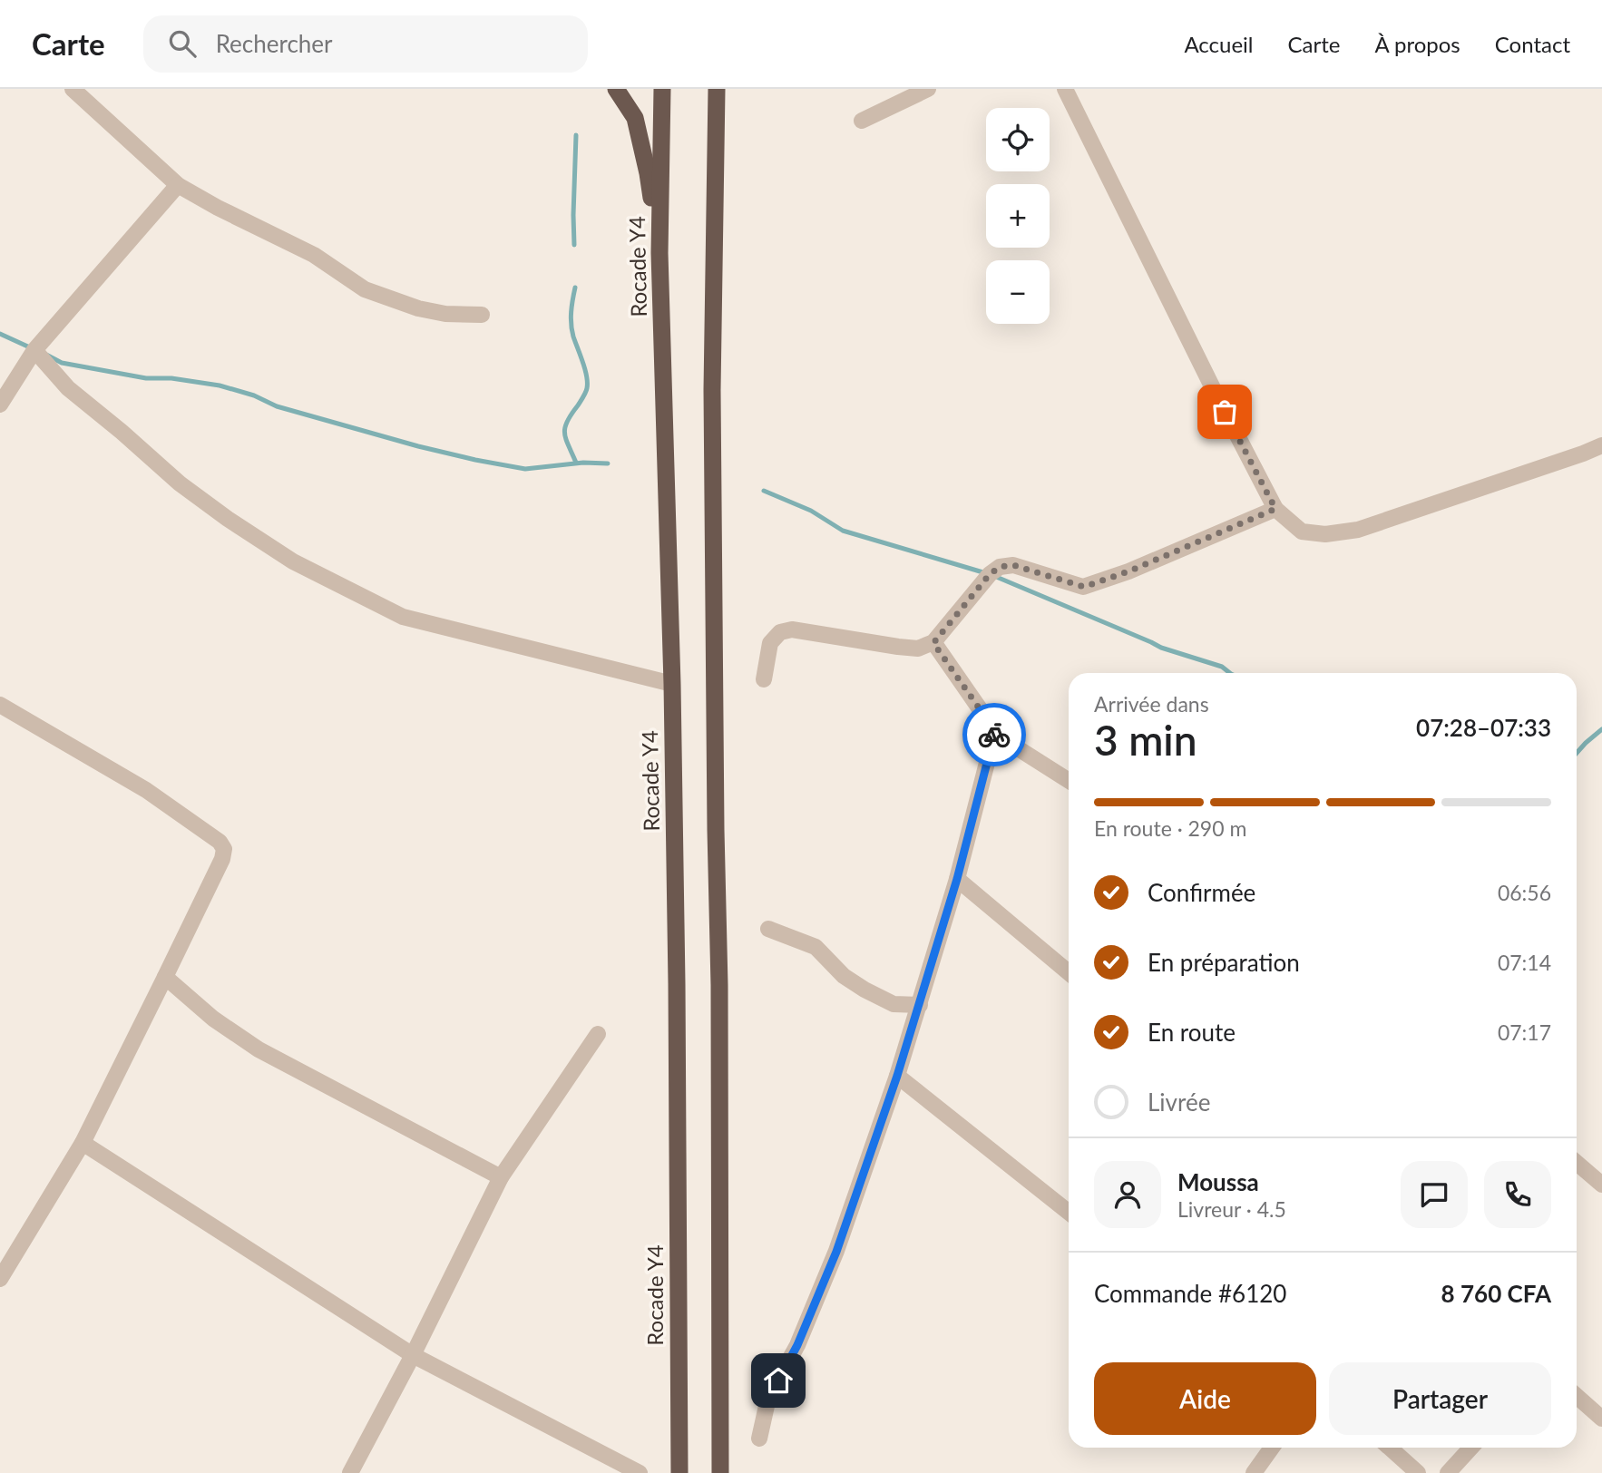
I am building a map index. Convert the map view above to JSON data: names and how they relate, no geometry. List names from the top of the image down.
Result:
{
  "streets": {
    "highway": ["Rocade Y4"]
  },
  "page": {
    "header": "Carte",
    "search": "Rechercher",
    "nav": [
      "Accueil",
      "Carte",
      "À propos",
      "Contact"
    ],
    "map_buttons": ["+", "−"],
    "heading": ["3 min", "Arrivée dans", "07:28–07:33"],
    "panel": [
      "Moussa",
      "Livreur · 4.5",
      "Commande #6120",
      "8 760 CFA"
    ],
    "bar": "En route · 290 m",
    "list": [
      ["Confirmée", "06:56"],
      ["En préparation", "07:14"],
      ["En route", "07:17"],
      "Livrée"
    ],
    "buttons": ["Aide", "Partager"]
  }
}
